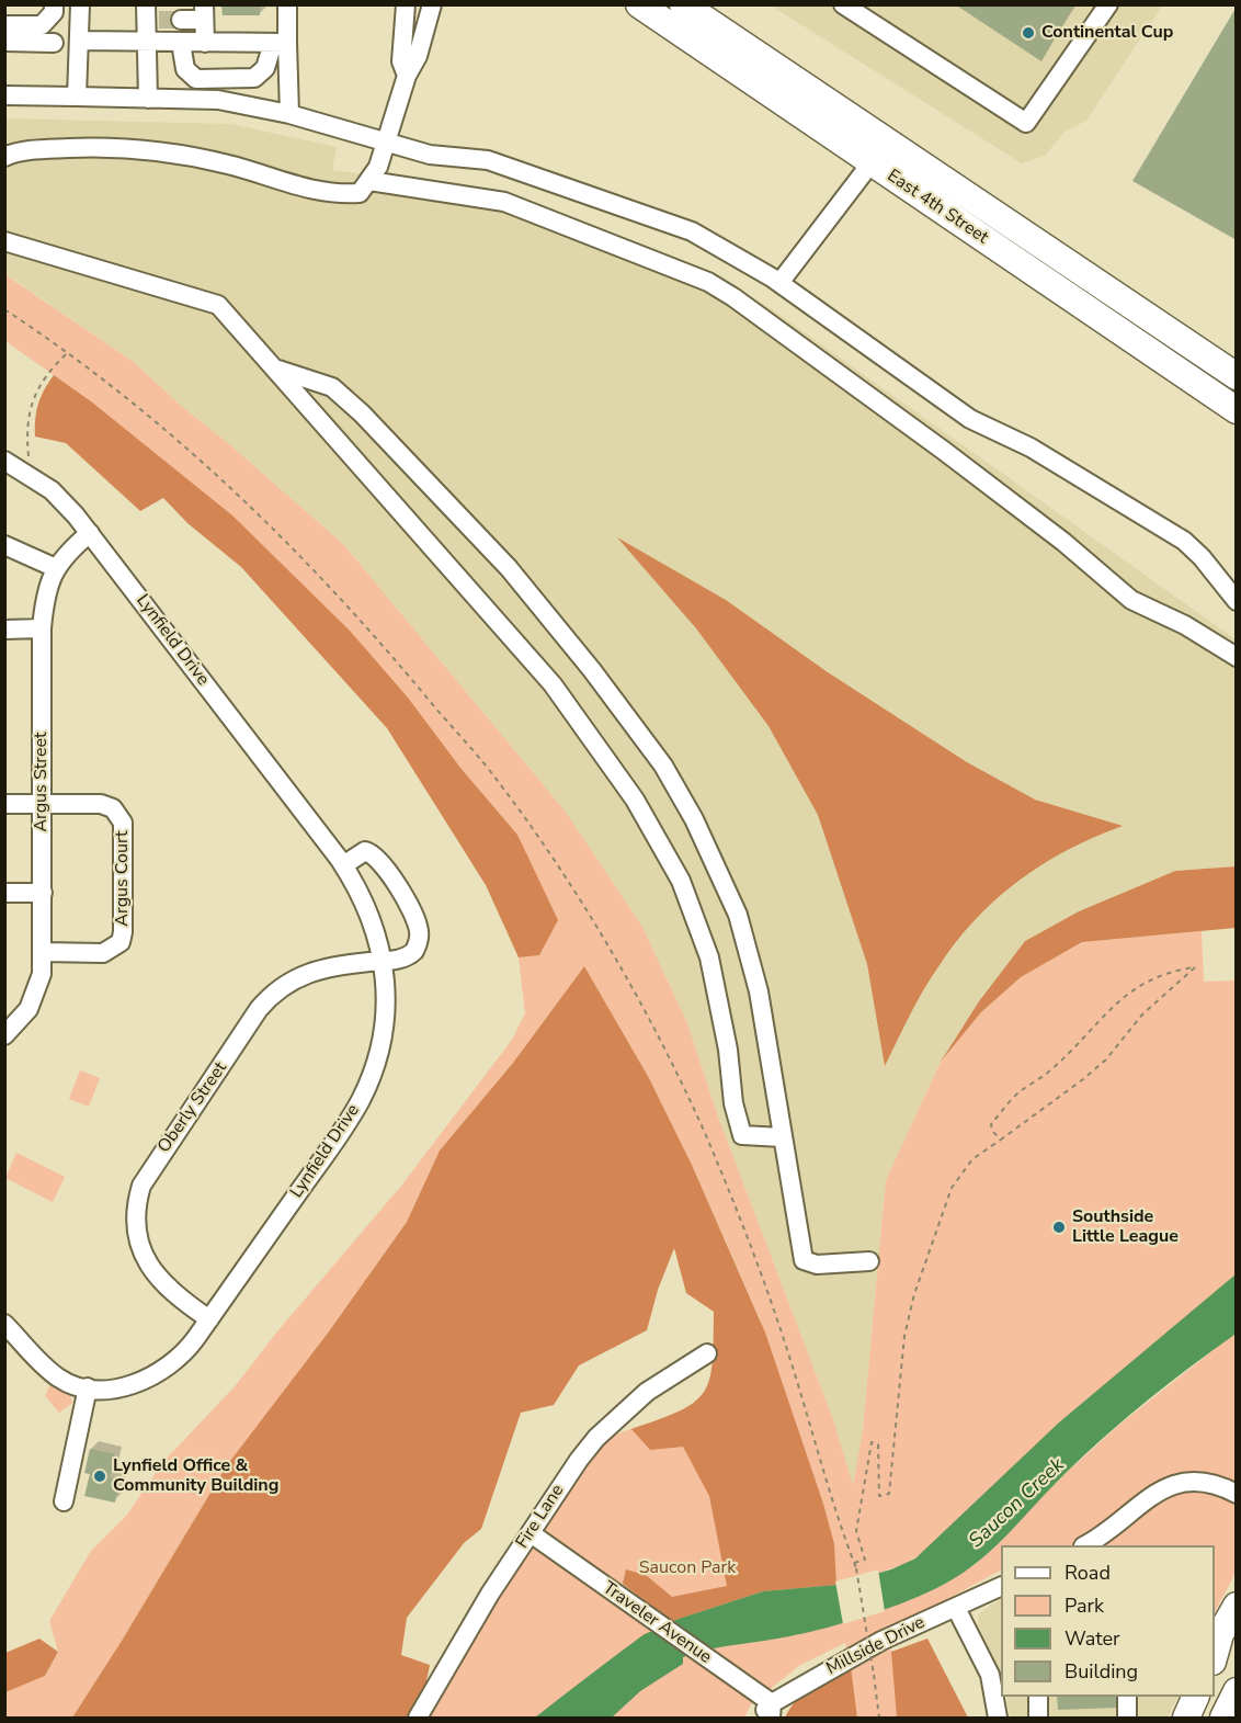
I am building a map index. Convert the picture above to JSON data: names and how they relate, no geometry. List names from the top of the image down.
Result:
{
  "streets": {
    "highway": ["East 4th Street"],
    "street": [
      "Lynfield Drive",
      "Argus Street",
      "Argus Court",
      "Oberly Street",
      "Fire Lane",
      "Traveler Avenue",
      "Millside Drive"
    ]
  },
  "crossings": [
    ["Lynfield Drive", "Argus Street"],
    ["Lynfield Drive", "Oberly Street"],
    ["Argus Street", "Argus Court"],
    ["Fire Lane", "Traveler Avenue"],
    ["Traveler Avenue", "Millside Drive"]
  ],
  "water": ["Saucon Creek"],
  "parks": ["Saucon Park"],
  "places": ["Continental Cup", "Southside Little League", "Lynfield Office & Community Building"],
  "legend": [
    "Road",
    "Park",
    "Water",
    "Building"
  ]
}
